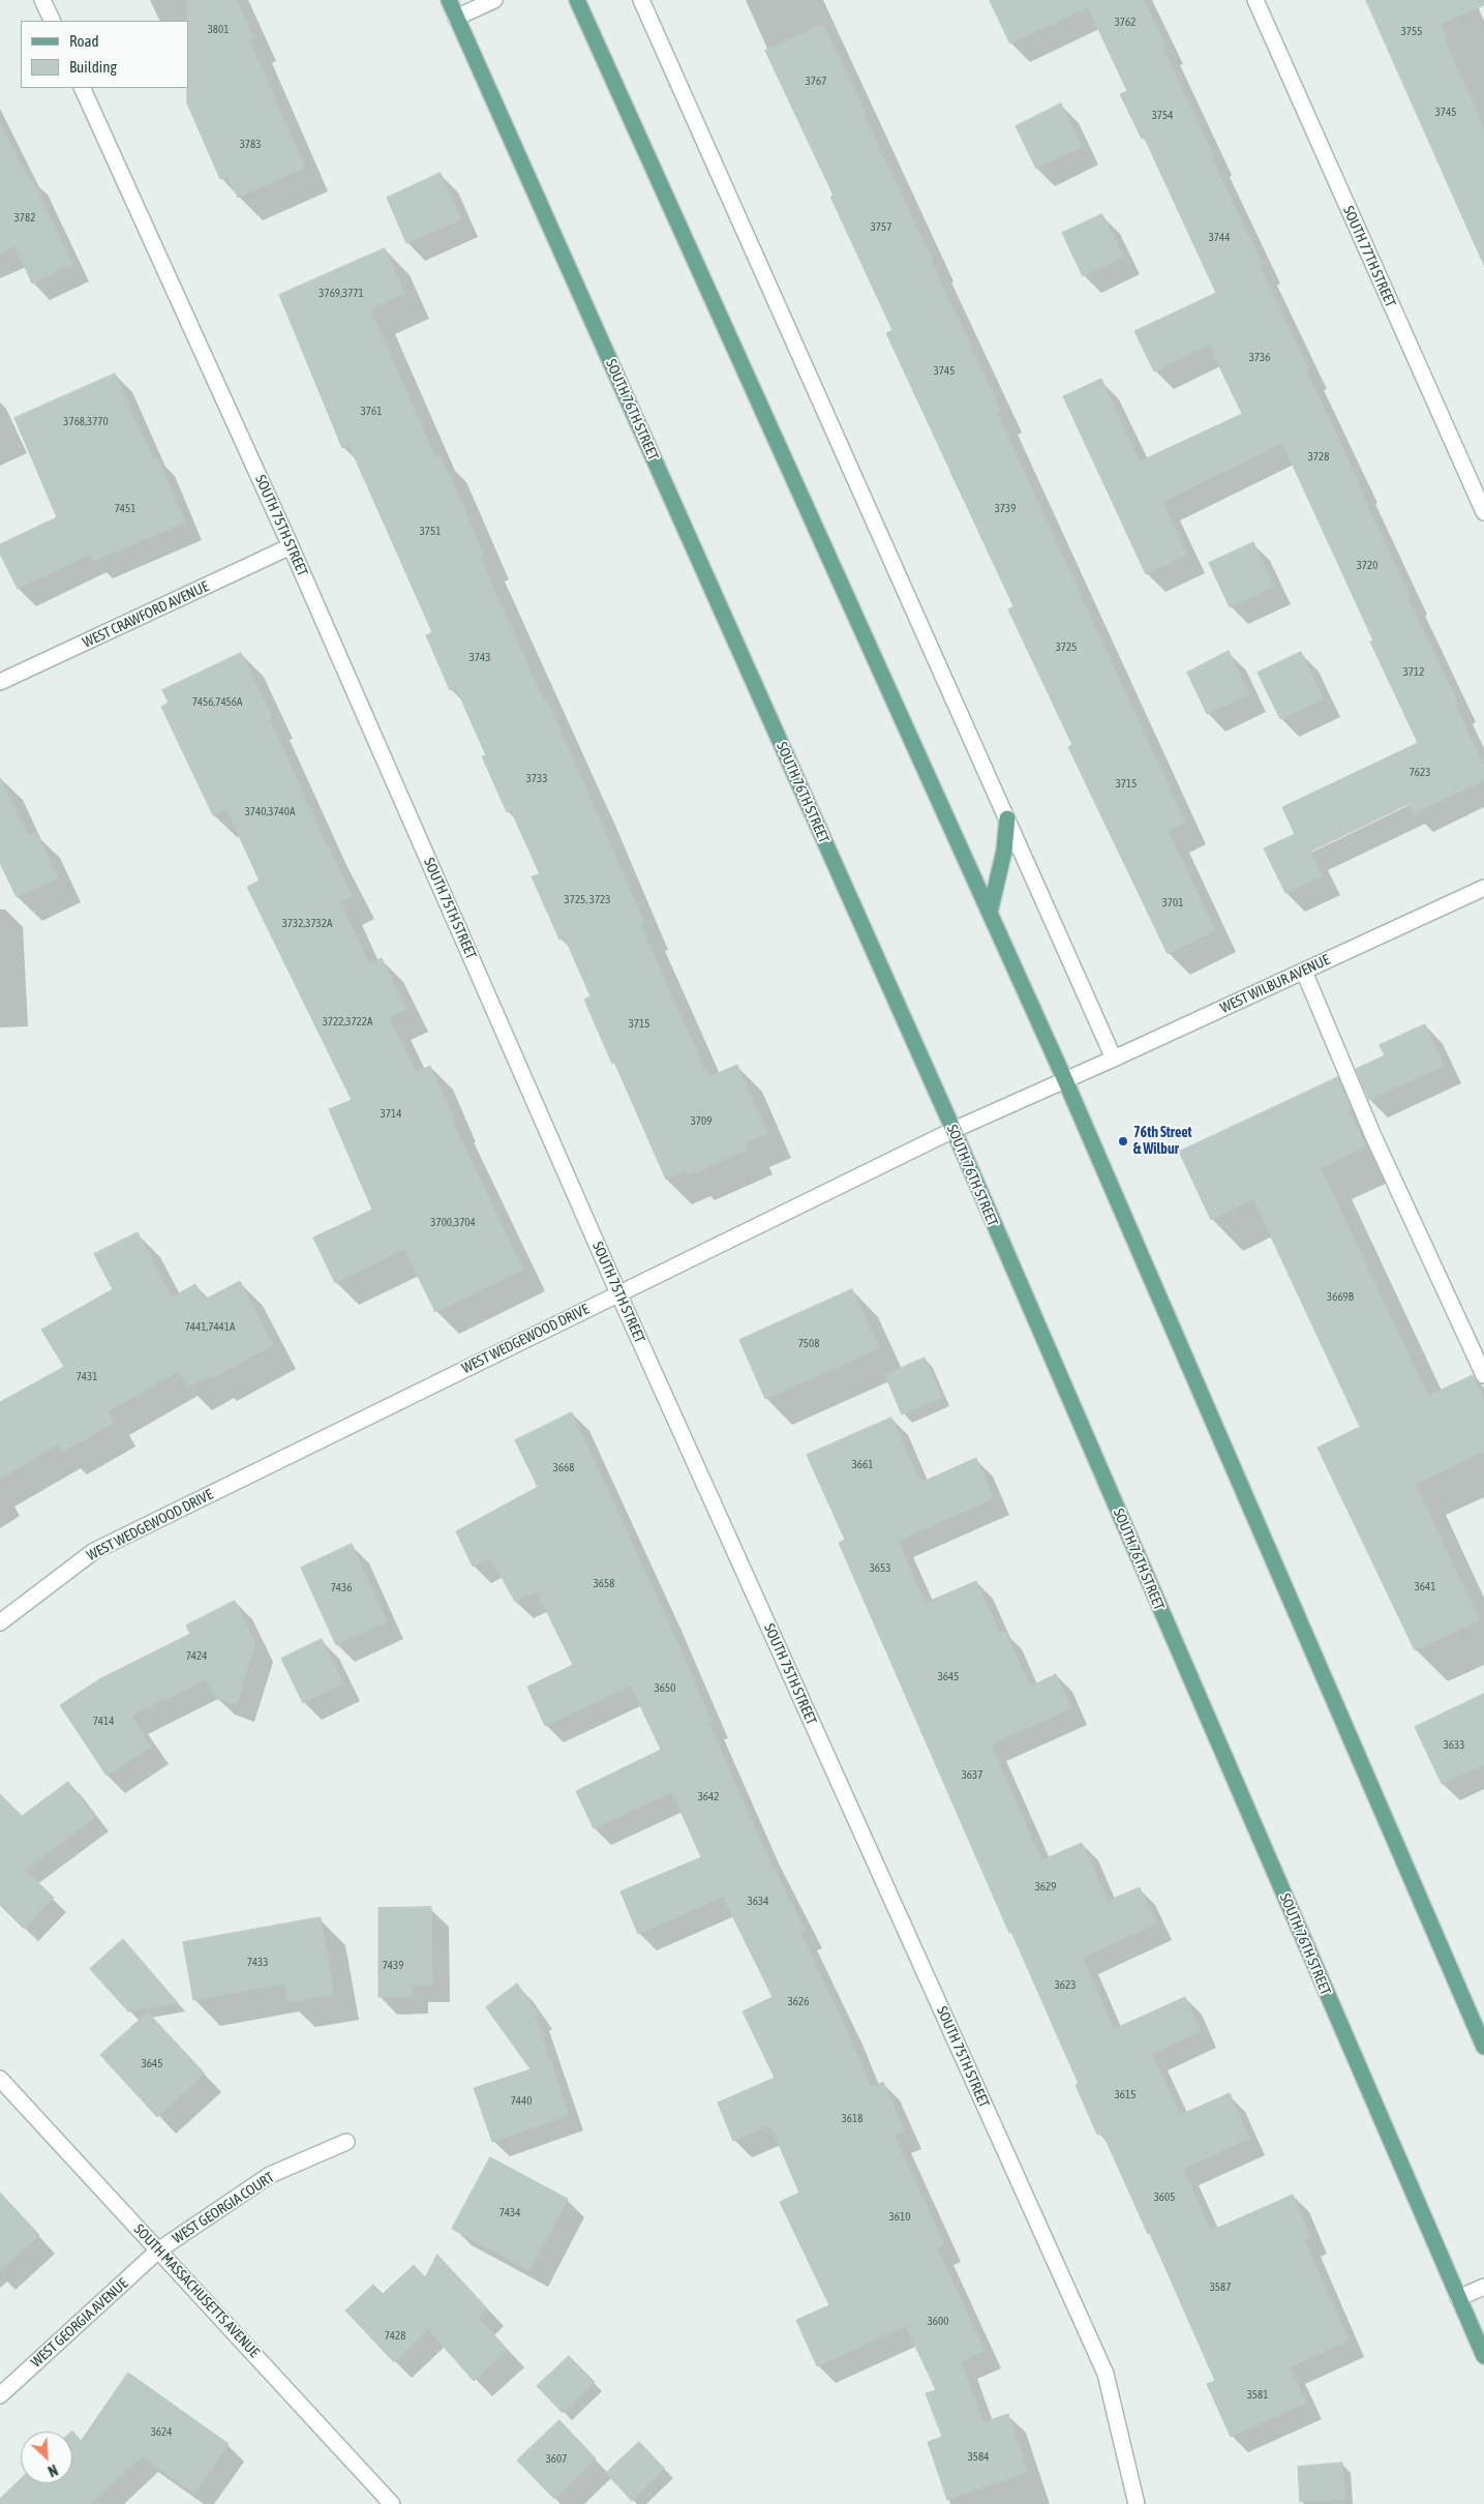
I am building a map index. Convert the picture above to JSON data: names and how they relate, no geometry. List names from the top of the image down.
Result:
{
  "streets": {
    "main road": ["SOUTH 76TH STREET"],
    "street": [
      "SOUTH 77TH STREET",
      "SOUTH 75TH STREET",
      "WEST CRAWFORD AVENUE",
      "WEST WILBUR AVENUE",
      "WEST WEDGEWOOD DRIVE",
      "WEST GEORGIA COURT",
      "SOUTH MASSACHUSETTS AVENUE",
      "WEST GEORGIA AVENUE"
    ]
  },
  "crossings": [
    ["SOUTH 76TH STREET", "WEST WEDGEWOOD DRIVE"],
    ["SOUTH 75TH STREET", "WEST CRAWFORD AVENUE"],
    ["SOUTH 75TH STREET", "WEST WEDGEWOOD DRIVE"],
    ["WEST WILBUR AVENUE", "WEST WEDGEWOOD DRIVE"],
    ["WEST GEORGIA COURT", "SOUTH MASSACHUSETTS AVENUE"],
    ["WEST GEORGIA COURT", "WEST GEORGIA AVENUE"],
    ["SOUTH MASSACHUSETTS AVENUE", "WEST GEORGIA AVENUE"]
  ],
  "places": ["76th Street & Wilbur"],
  "house_numbers": [
    "3762",
    "3801",
    "3755",
    "3767",
    "3745",
    "3754",
    "3783",
    "3782",
    "3757",
    "3744",
    "3769,3771",
    "3736",
    "3745",
    "3761",
    "3768,3770",
    "3728",
    "7451",
    "3739",
    "3751",
    "3720",
    "3725",
    "3743",
    "3712",
    "7456,7456A",
    "7623",
    "3733",
    "3715",
    "3740,3740A",
    "3725, 3723",
    "3701",
    "3732,3732A",
    "3722,3722A",
    "3715",
    "3714",
    "3709",
    "3700,3704",
    "3669B",
    "7441,7441A",
    "7508",
    "7431",
    "3661",
    "3668",
    "3653",
    "3658",
    "3641",
    "7436",
    "7424",
    "3645",
    "3650",
    "7414",
    "3633",
    "3637",
    "3642",
    "3629",
    "3634",
    "7433",
    "7439",
    "3623",
    "3626",
    "3645",
    "3615",
    "7440",
    "3618",
    "3605",
    "7434",
    "3610",
    "3587",
    "3600",
    "7428",
    "3581",
    "3624",
    "3584",
    "3607"
  ],
  "legend": ["Road", "Building"],
  "north": "bottom right"
}
